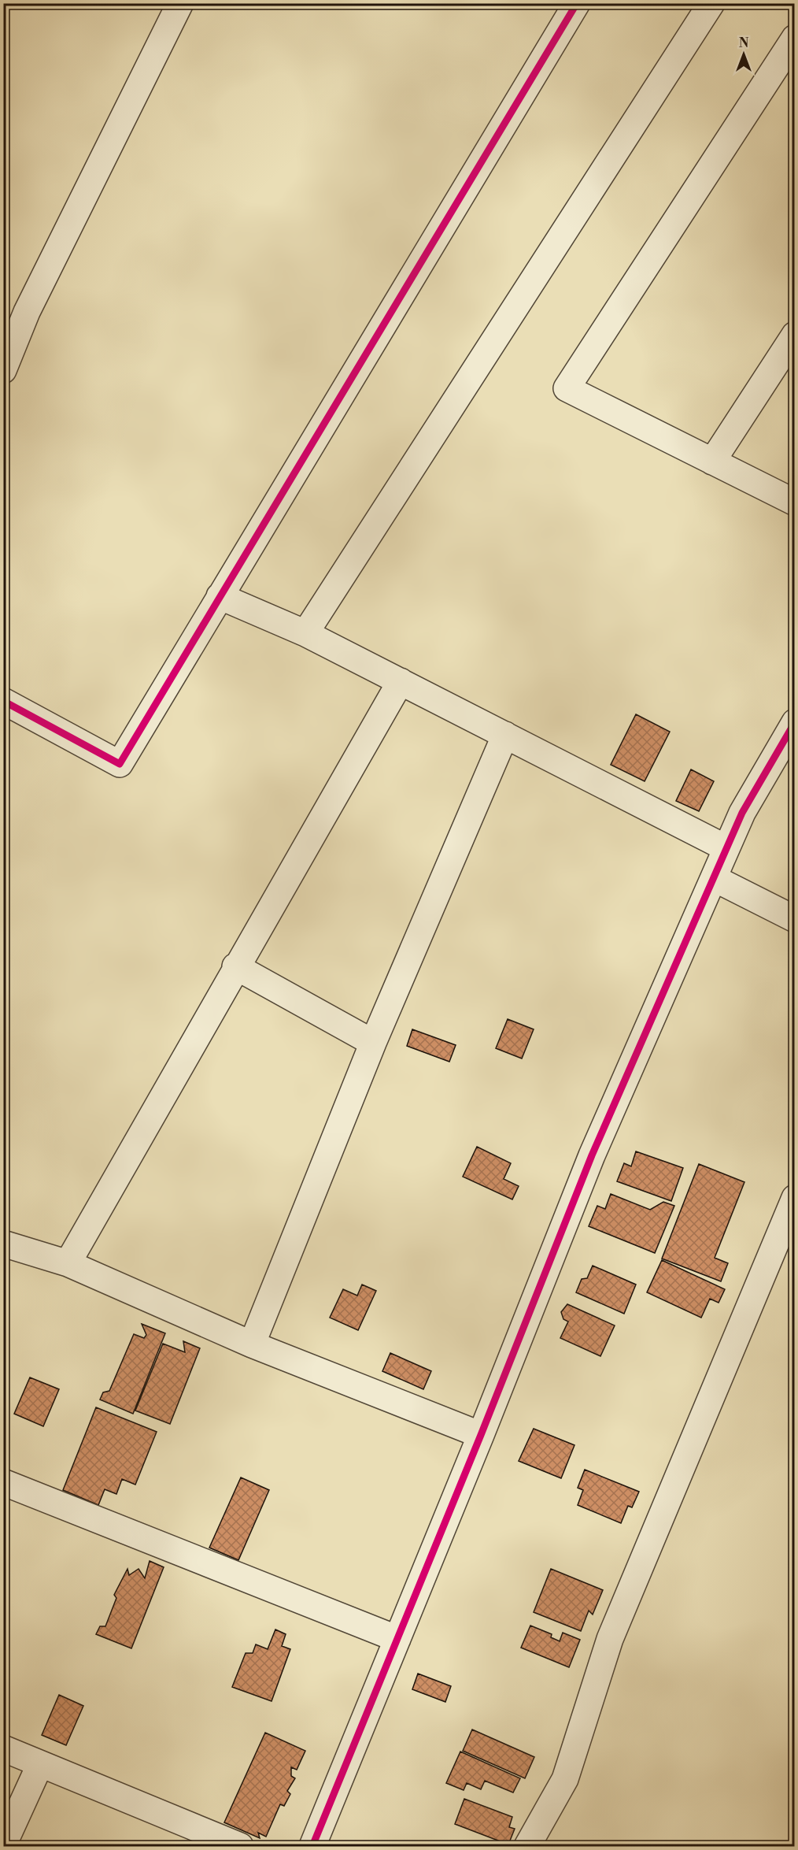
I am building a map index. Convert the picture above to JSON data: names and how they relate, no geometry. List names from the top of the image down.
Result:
{
  "north": "top"
}
